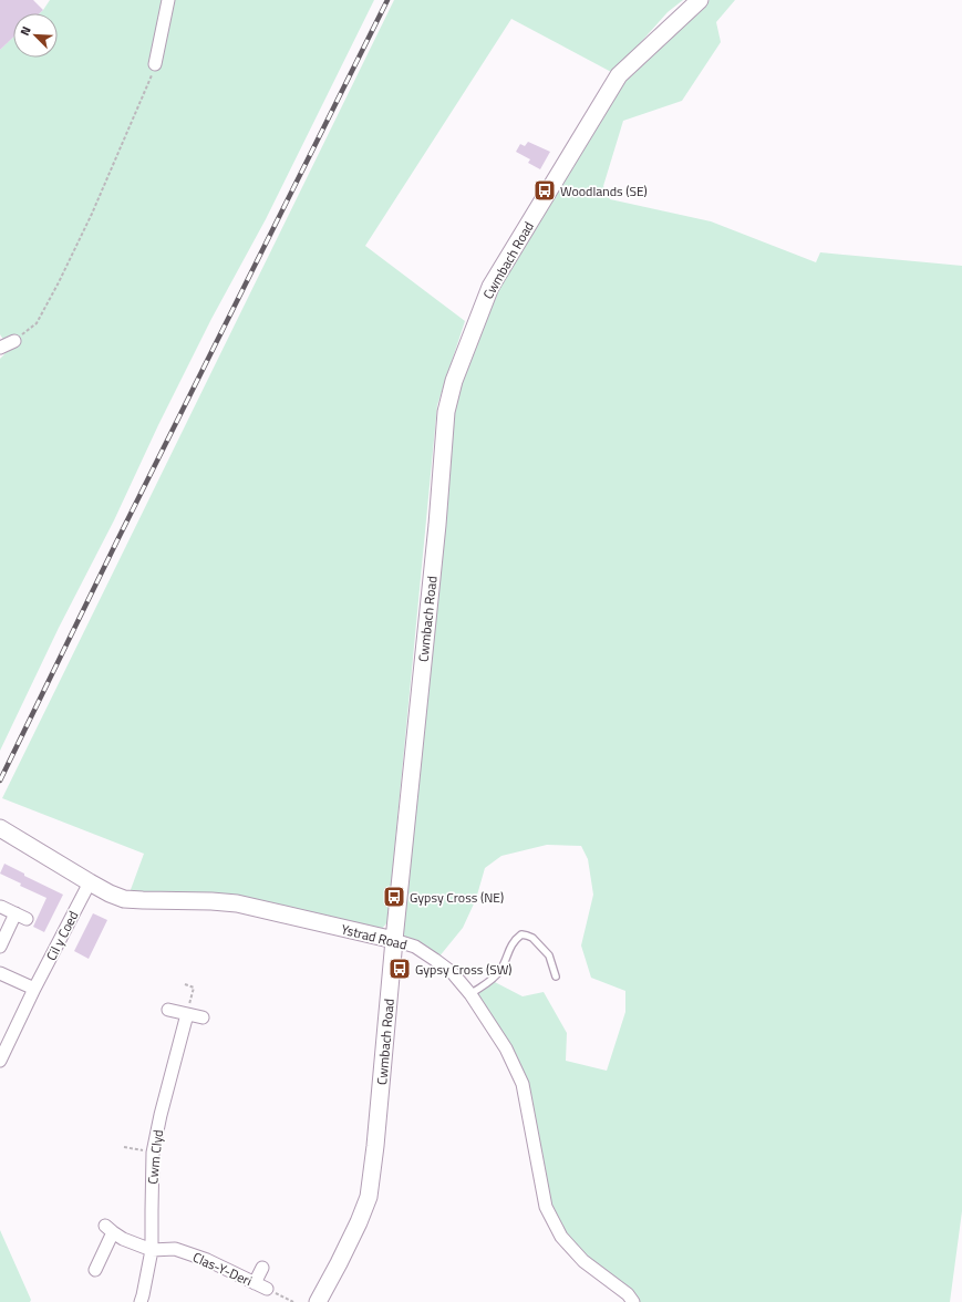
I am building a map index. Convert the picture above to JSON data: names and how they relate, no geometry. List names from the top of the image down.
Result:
{
  "streets": {
    "main road": ["Cwmbach Road", "Ystrad Road"],
    "street": ["Cil y Coed", "Cwm Clyd", "Clas-Y-Deri"]
  },
  "crossings": [
    ["Cwmbach Road", "Ystrad Road"],
    ["Cil y Coed", "Ystrad Road"],
    ["Cwm Clyd", "Clas-Y-Deri"]
  ],
  "places": {
    "bus stop": ["Woodlands (SE)", "Gypsy Cross (NE)", "Gypsy Cross (SW)"]
  },
  "north": "top left"
}
